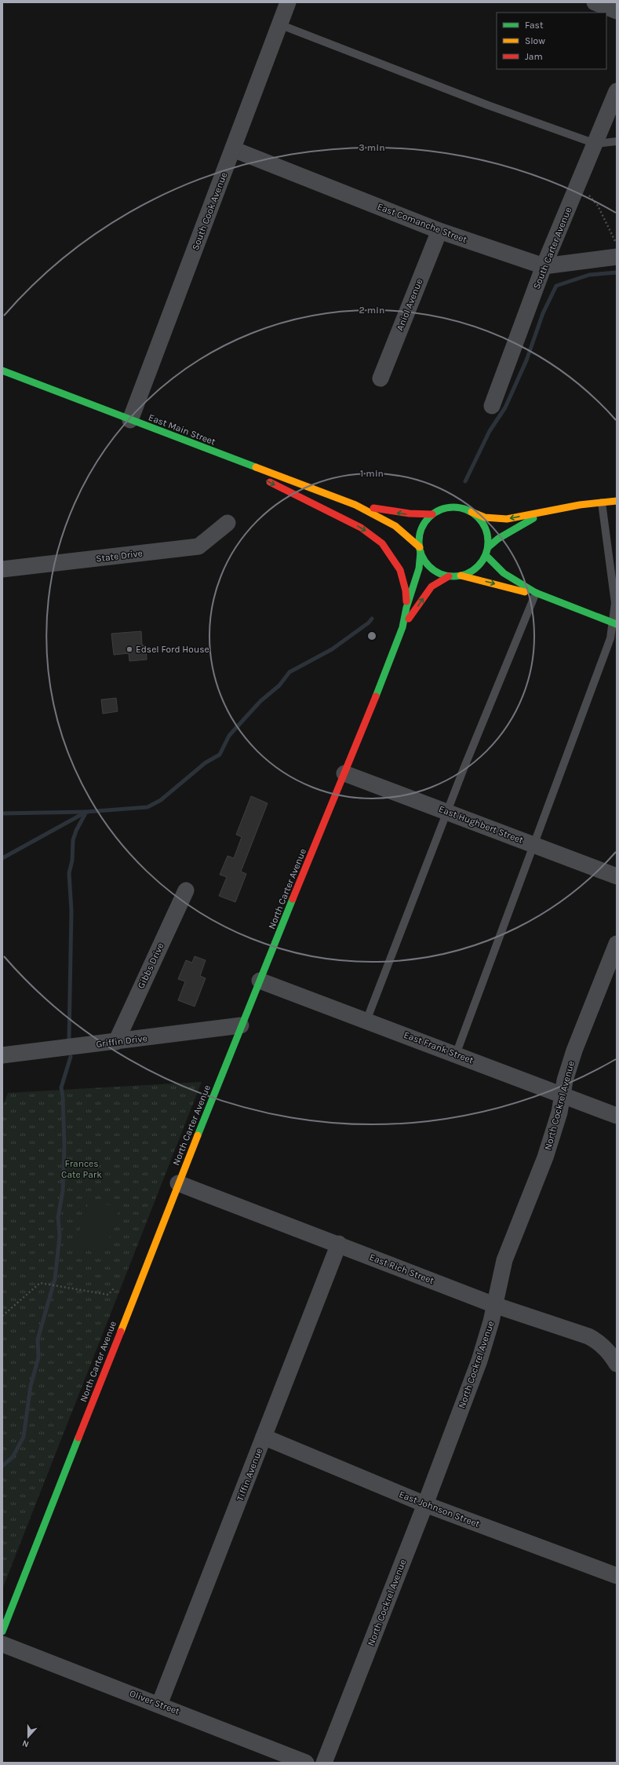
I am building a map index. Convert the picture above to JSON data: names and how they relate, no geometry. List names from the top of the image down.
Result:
{
  "streets": {
    "street": [
      "South Cook Avenue",
      "East Comanche Street",
      "South Carter Avenue",
      "Aniol Avenue",
      "East Main Street",
      "State Drive",
      "East Hughbert Street",
      "North Carter Avenue",
      "Gibbs Drive",
      "Griffin Drive",
      "East Frank Street",
      "North Cockrel Avenue",
      "East Rich Street",
      "Tiffin Avenue",
      "East Johnson Street",
      "Oliver Street"
    ]
  },
  "crossings": [
    ["South Cook Avenue", "East Comanche Street"],
    ["South Cook Avenue", "East Main Street"],
    ["East Comanche Street", "South Carter Avenue"],
    ["East Comanche Street", "Aniol Avenue"],
    ["East Main Street", "North Carter Avenue"],
    ["East Hughbert Street", "North Carter Avenue"],
    ["North Carter Avenue", "Griffin Drive"],
    ["North Carter Avenue", "East Frank Street"],
    ["North Carter Avenue", "East Rich Street"],
    ["Gibbs Drive", "Griffin Drive"],
    ["East Frank Street", "North Cockrel Avenue"],
    ["North Cockrel Avenue", "East Rich Street"],
    ["North Cockrel Avenue", "East Johnson Street"],
    ["East Rich Street", "Tiffin Avenue"],
    ["Tiffin Avenue", "East Johnson Street"],
    ["Tiffin Avenue", "Oliver Street"]
  ],
  "parks": ["Frances Cate Park"],
  "places": ["Edsel Ford House"],
  "legend": ["Fast", "Slow", "Jam"],
  "north": "bottom",
  "rings": ["3 min", "2 min", "1 min"]
}
